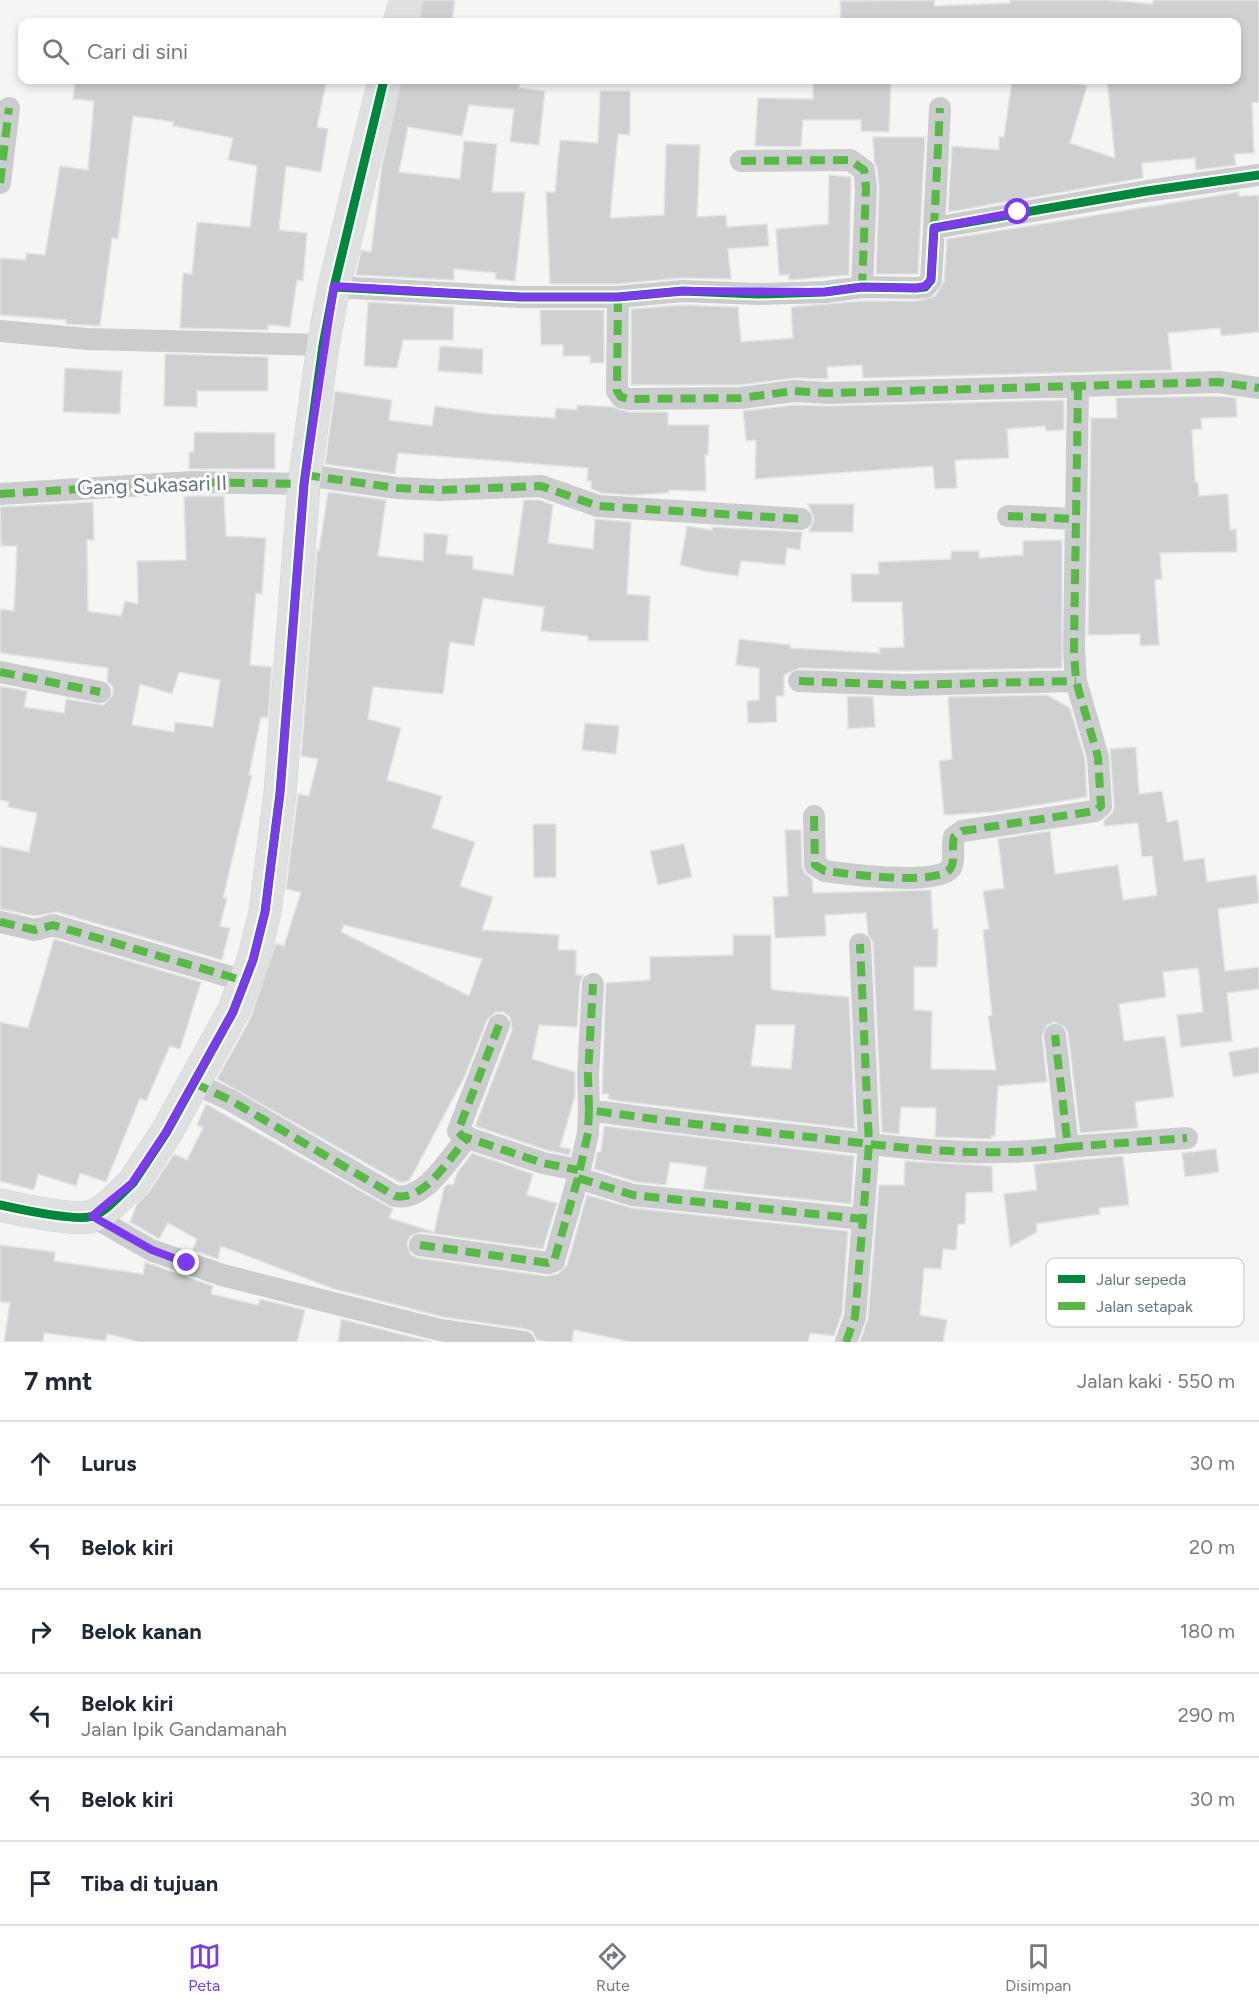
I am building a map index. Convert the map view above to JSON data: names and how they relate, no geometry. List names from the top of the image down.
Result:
{
  "streets": {
    "street": ["Gang Sukasari II"]
  },
  "legend": ["Jalur sepeda", "Jalan setapak"],
  "page": {
    "search": "Cari di sini",
    "heading": ["7 mnt", "Jalan kaki · 550 m"],
    "list": [
      ["Lurus", "30 m"],
      ["Belok kiri", "20 m"],
      ["Belok kanan", "180 m"],
      ["Belok kiri", "Jalan Ipik Gandamanah", "290 m"],
      ["Belok kiri", "30 m"],
      "Tiba di tujuan"
    ],
    "nav": ["Peta", "Rute", "Disimpan"]
  }
}
